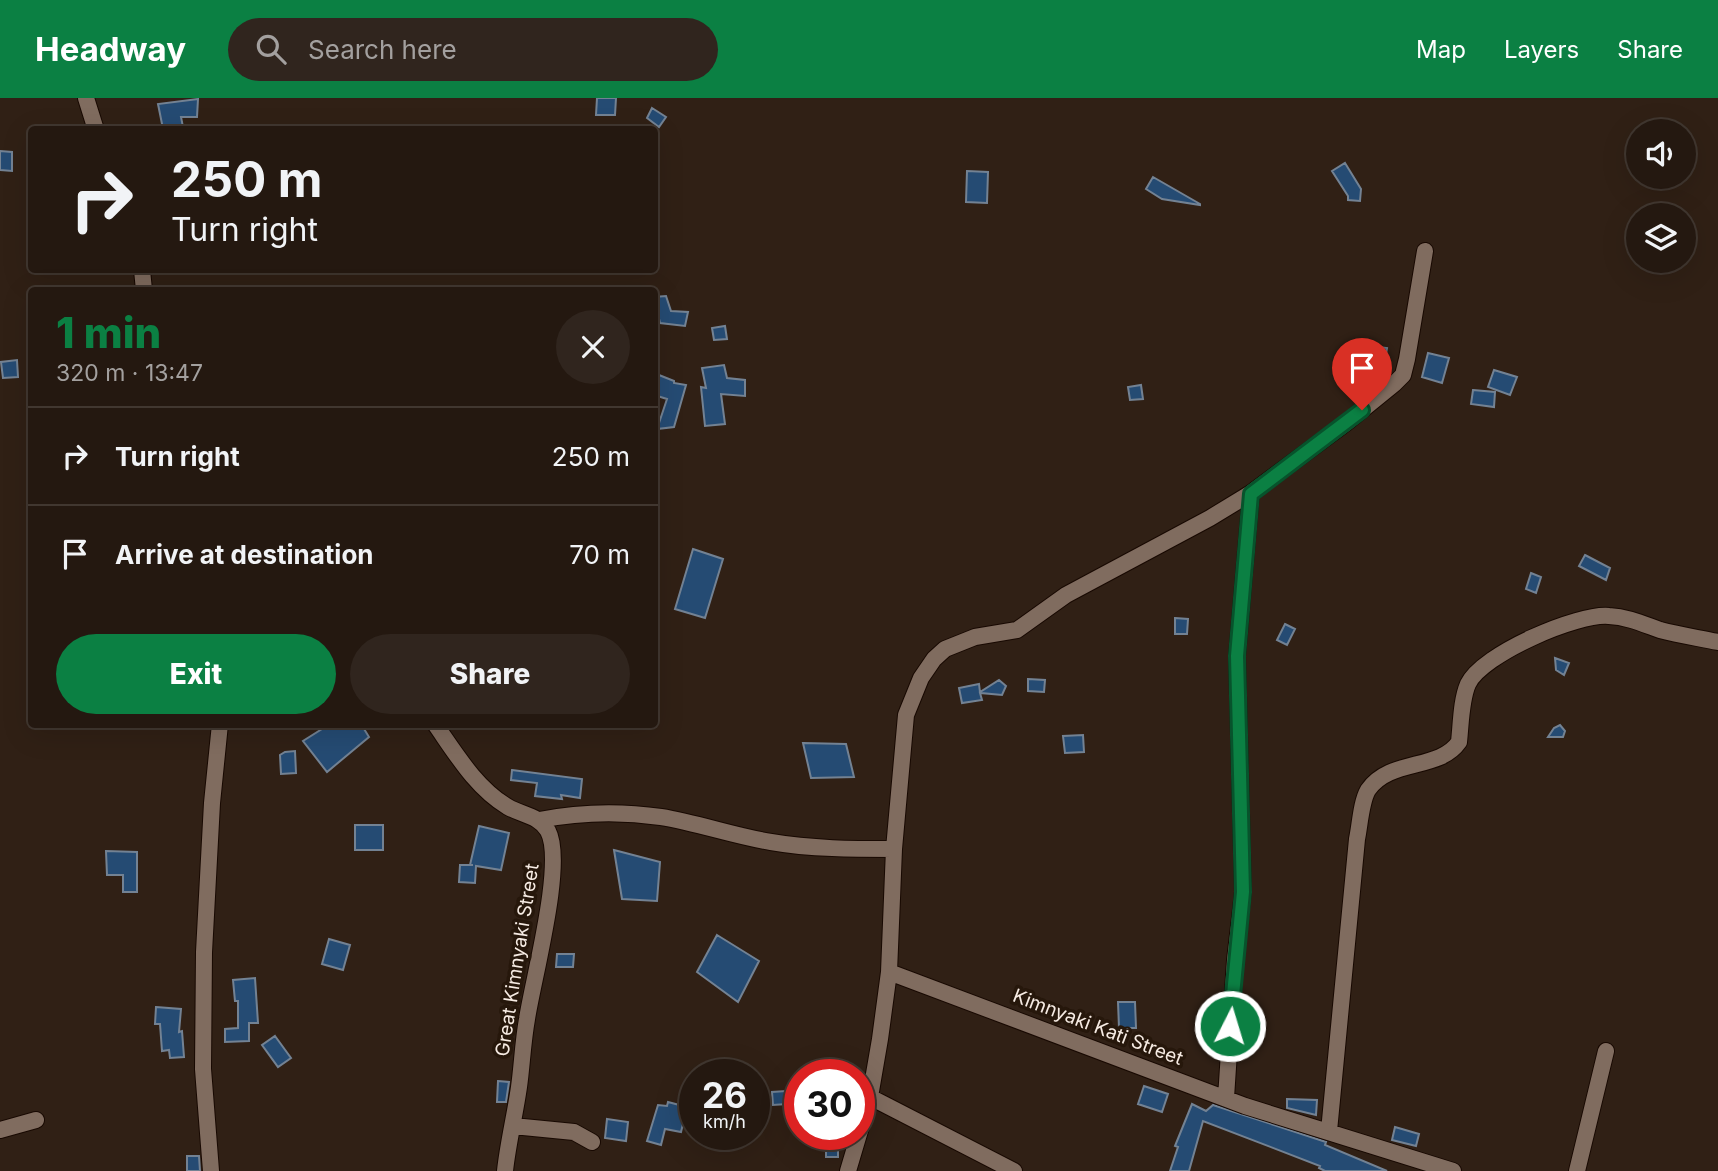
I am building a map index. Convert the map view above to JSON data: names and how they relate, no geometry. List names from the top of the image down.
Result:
{
  "streets": {
    "street": ["Great Kimnyaki Street", "Kimnyaki Kati Street"]
  },
  "page": {
    "header": "Headway",
    "search": "Search here",
    "nav": ["Map", "Layers", "Share"],
    "turn": ["250 m", "Turn right"],
    "heading": ["1 min", "320 m · 13:47"],
    "list": [
      {
        "name": "Turn right",
        "value": "250 m"
      },
      {
        "name": "Arrive at destination",
        "value": "70 m"
      }
    ],
    "buttons": ["Exit", "Share"],
    "speed": "26 km/h",
    "limit": "30"
  }
}
